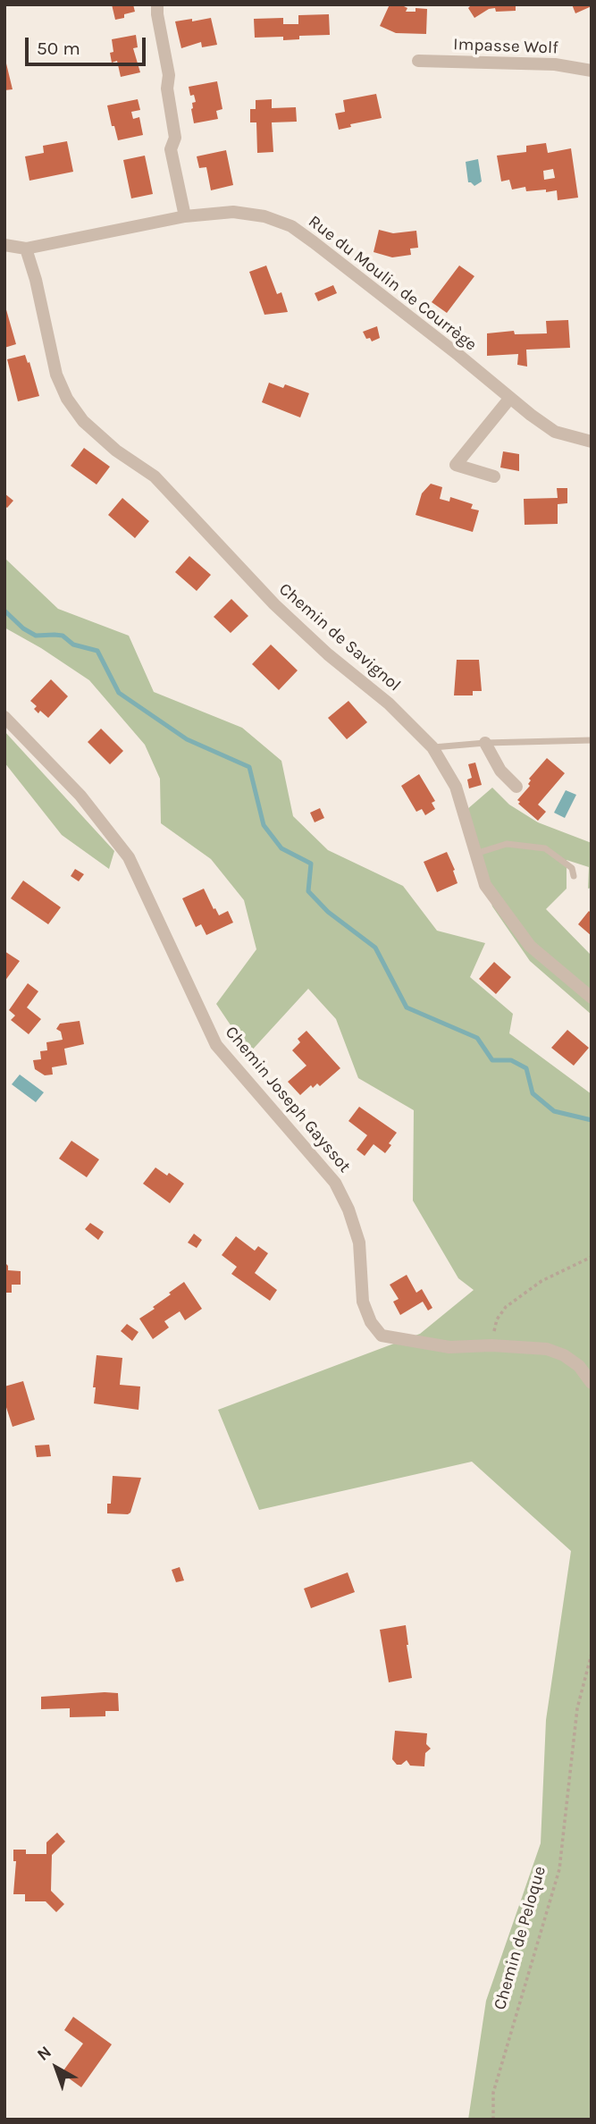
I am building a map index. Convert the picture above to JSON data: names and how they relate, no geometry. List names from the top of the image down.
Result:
{
  "streets": {
    "street": [
      "Impasse Wolf",
      "Rue du Moulin de Courrège",
      "Chemin de Savignol",
      "Chemin Joseph Gayssot"
    ],
    "path": ["Chemin de Peloque"]
  },
  "crossings": [
    ["Rue du Moulin de Courrège", "Chemin de Savignol"]
  ],
  "scale_bar": "50 m",
  "north": "top left"
}
